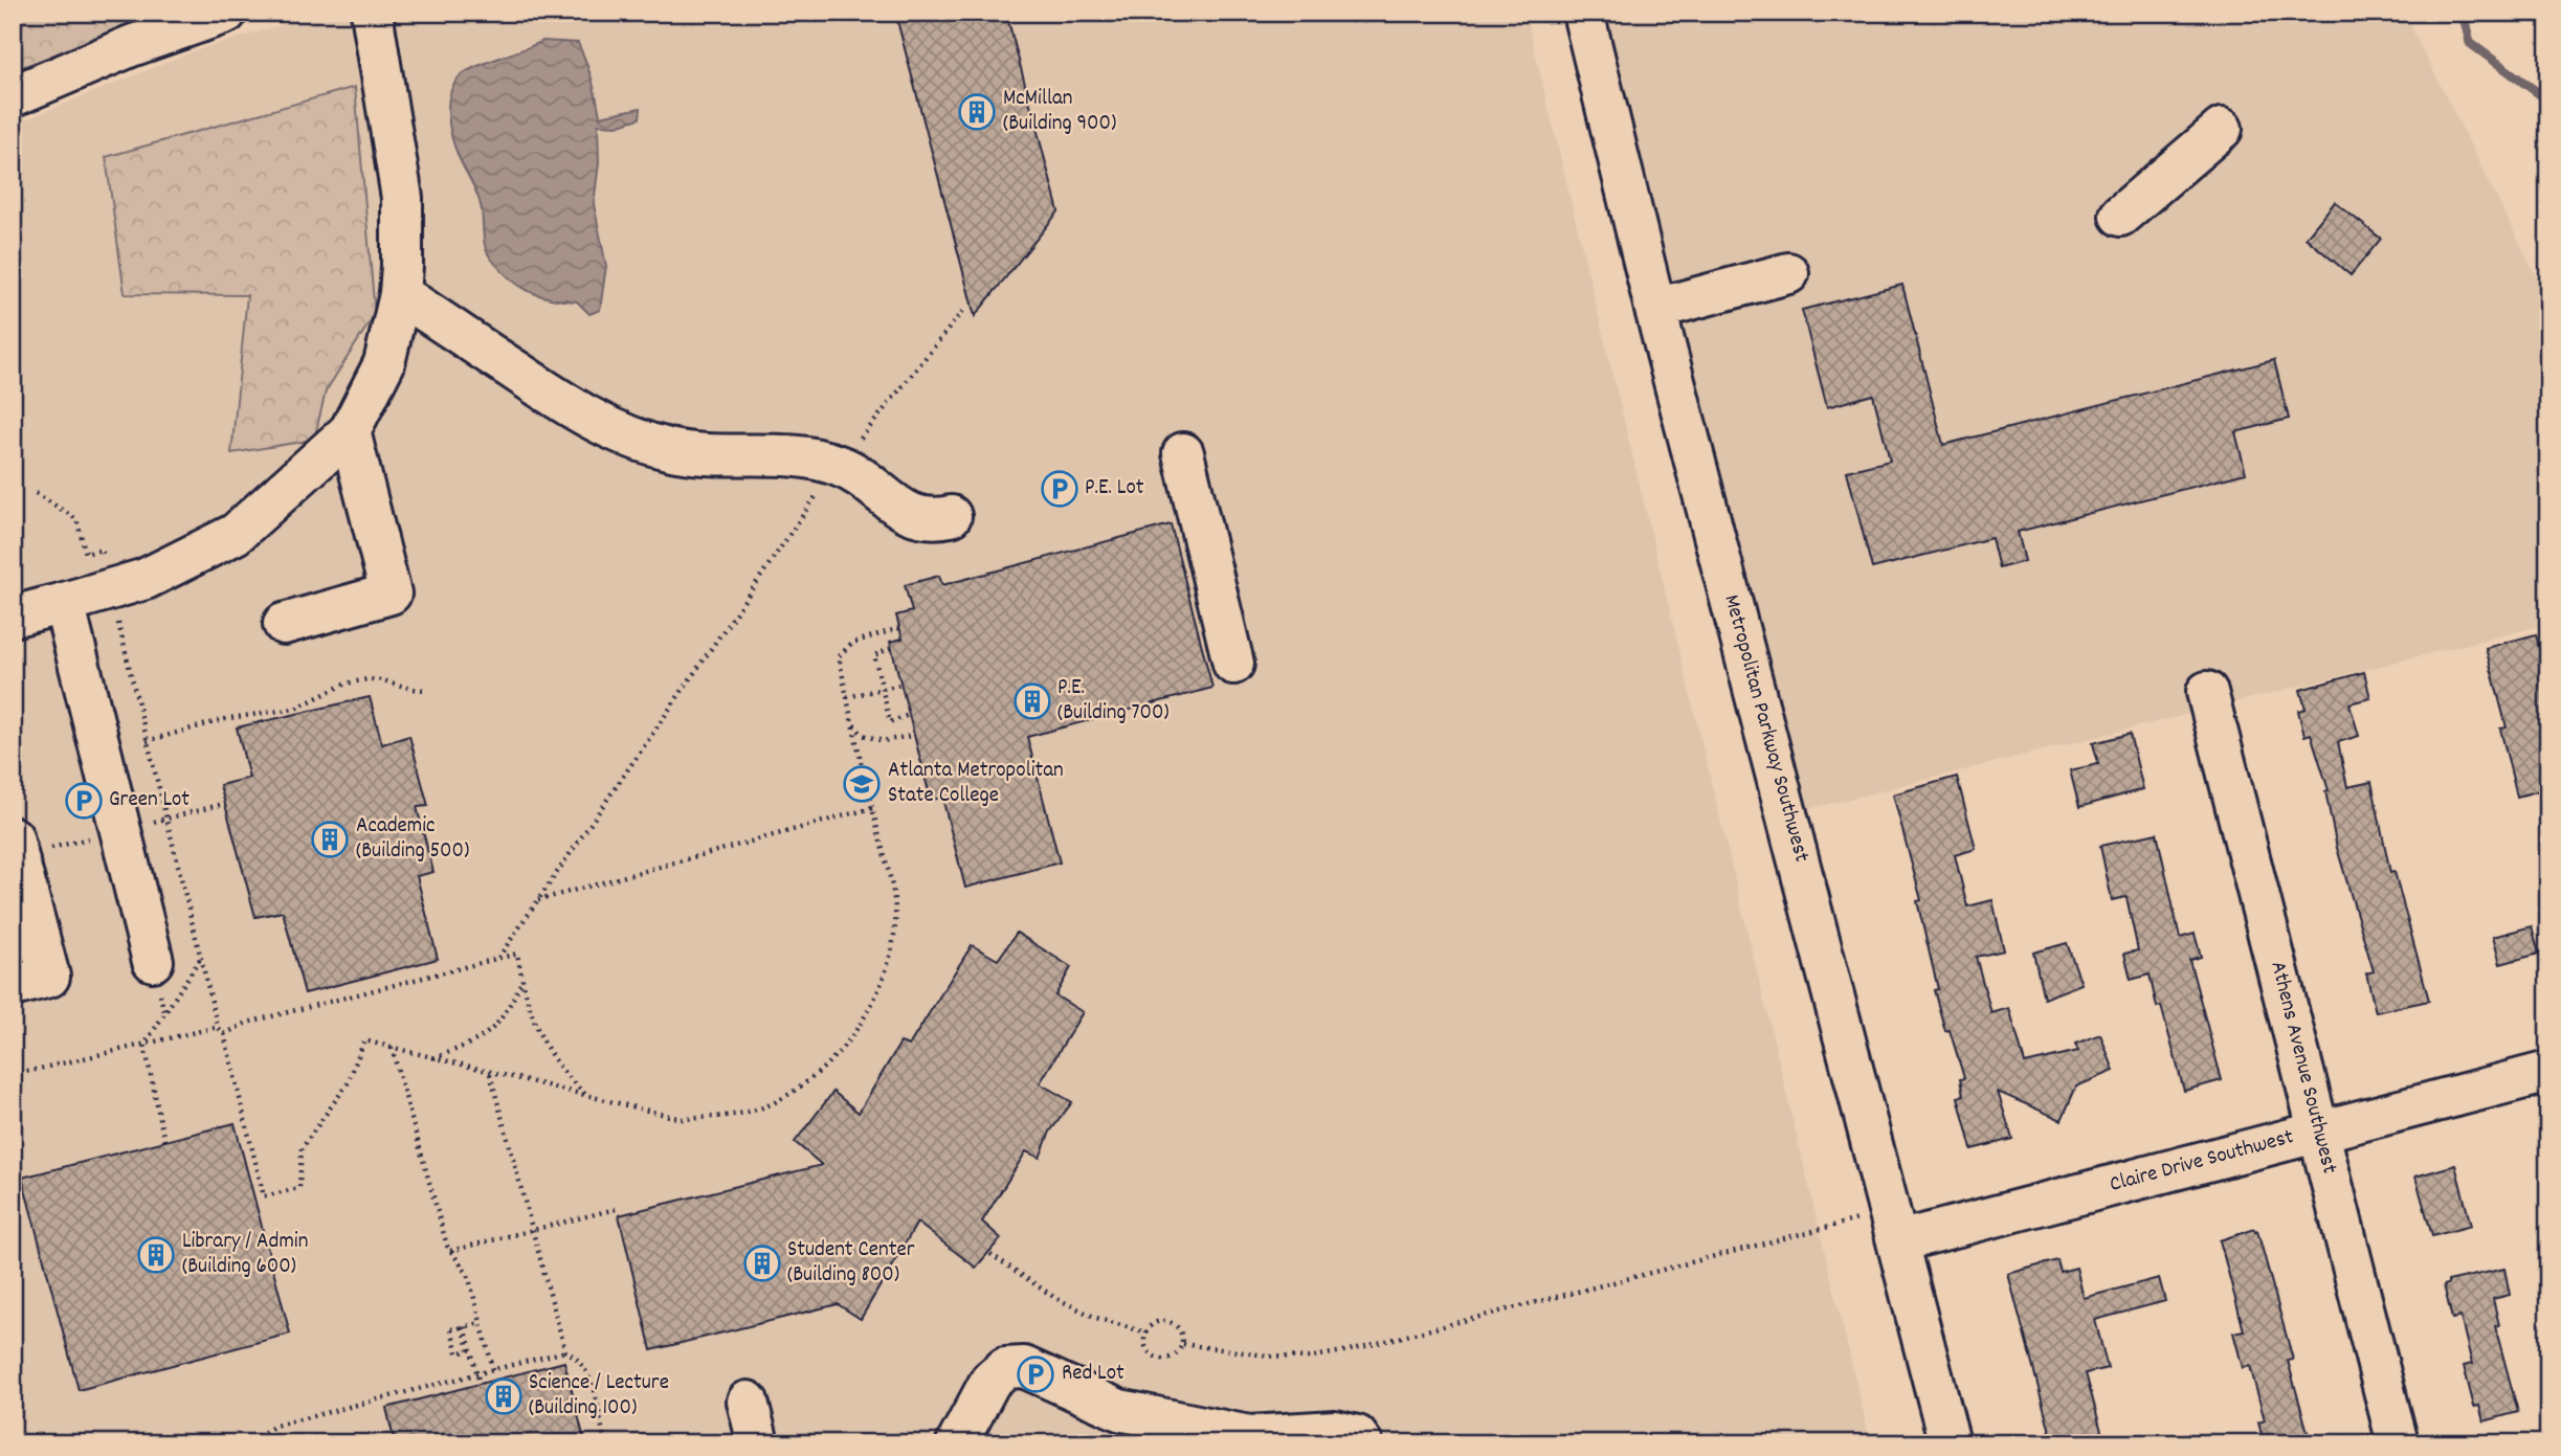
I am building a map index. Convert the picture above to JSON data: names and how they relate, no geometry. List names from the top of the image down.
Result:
{
  "streets": {
    "street": ["Metropolitan Parkway Southwest", "Athens Avenue Southwest", "Claire Drive Southwest"]
  },
  "crossings": [
    ["Metropolitan Parkway Southwest", "Claire Drive Southwest"],
    ["Athens Avenue Southwest", "Claire Drive Southwest"]
  ],
  "places": {
    "building": [
      "McMillan (Building 900)",
      "P.E. (Building 700)",
      "Academic (Building 500)",
      "Library / Admin (Building 600)",
      "Student Center (Building 800)",
      "Science / Lecture (Building 100)"
    ],
    "parking": ["P.E. Lot", "Green Lot", "Red Lot"],
    "school or university": ["Atlanta Metropolitan State College"]
  }
}
